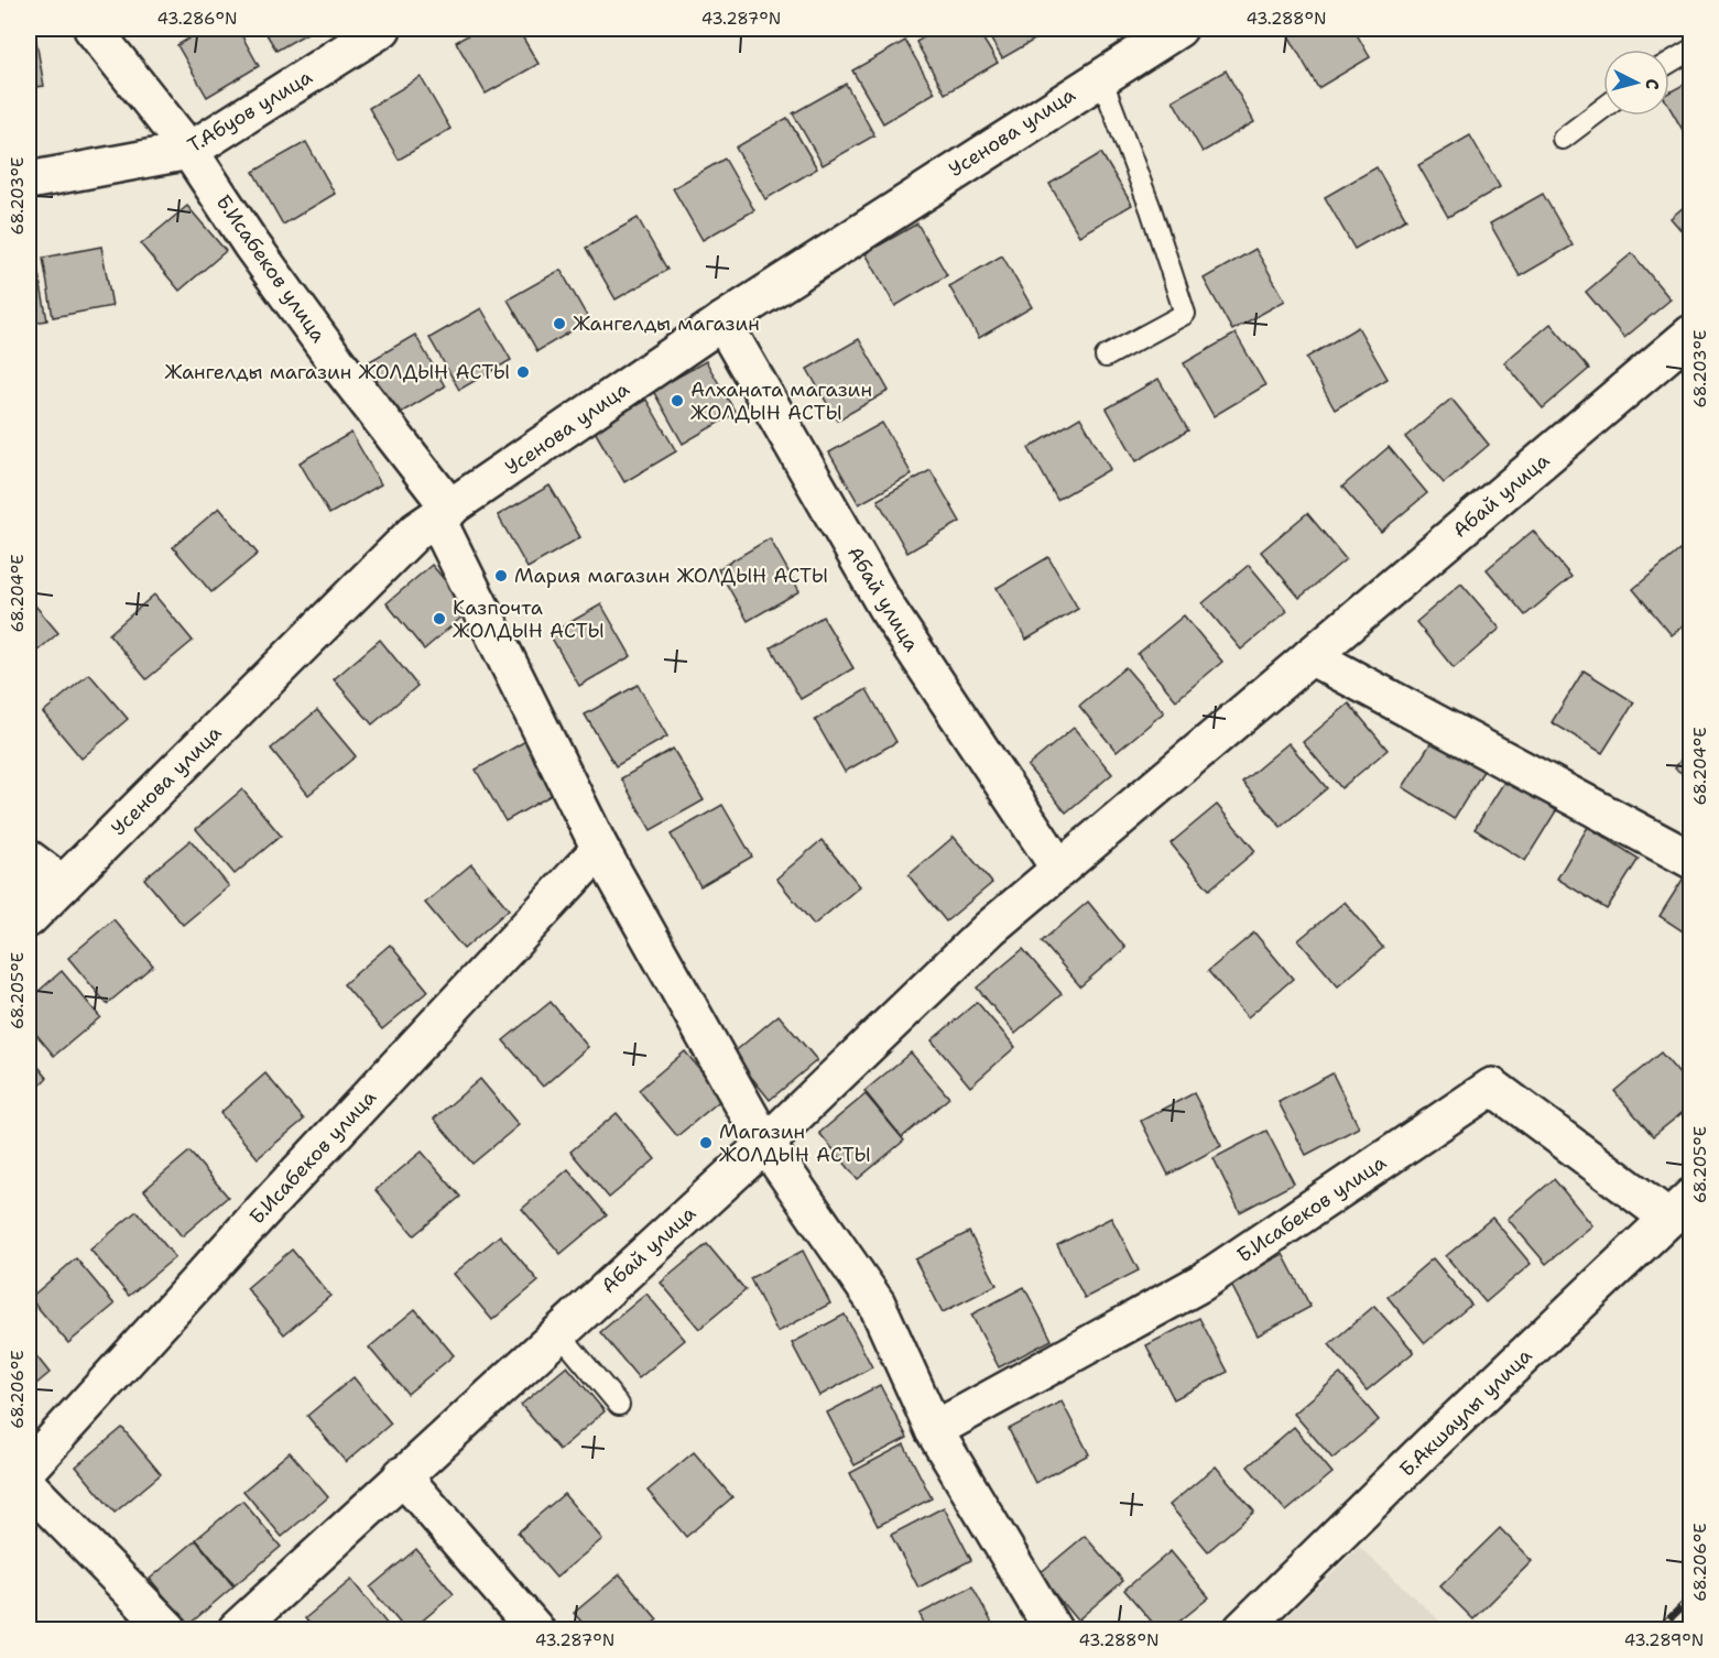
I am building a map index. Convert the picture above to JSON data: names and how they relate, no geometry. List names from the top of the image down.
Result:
{
  "streets": {
    "street": [
      "Т.Абуов улица",
      "Усенова улица",
      "Б.Исабеков улица",
      "Абай улица",
      "Б.Акшаулы улица"
    ]
  },
  "crossings": [
    ["Т.Абуов улица", "Б.Исабеков улица"],
    ["Усенова улица", "Б.Исабеков улица"],
    ["Усенова улица", "Абай улица"],
    ["Б.Исабеков улица", "Абай улица"],
    ["Б.Исабеков улица", "Б.Акшаулы улица"]
  ],
  "places": [
    "Жангелды магазин",
    "Жангелды магазин ЖОЛДЫН АСТЫ",
    "Алханата магазин ЖОЛДЫН АСТЫ",
    "Мария магазин ЖОЛДЫН АСТЫ",
    "Казпочта ЖОЛДЫН АСТЫ",
    "Магазин ЖОЛДЫН АСТЫ"
  ],
  "north": "right",
  "coordinates": [
    "43.286°N",
    "43.287°N",
    "43.288°N",
    "68.203°E",
    "68.204°E",
    "68.205°E",
    "68.206°E",
    "43.289°N"
  ]
}
